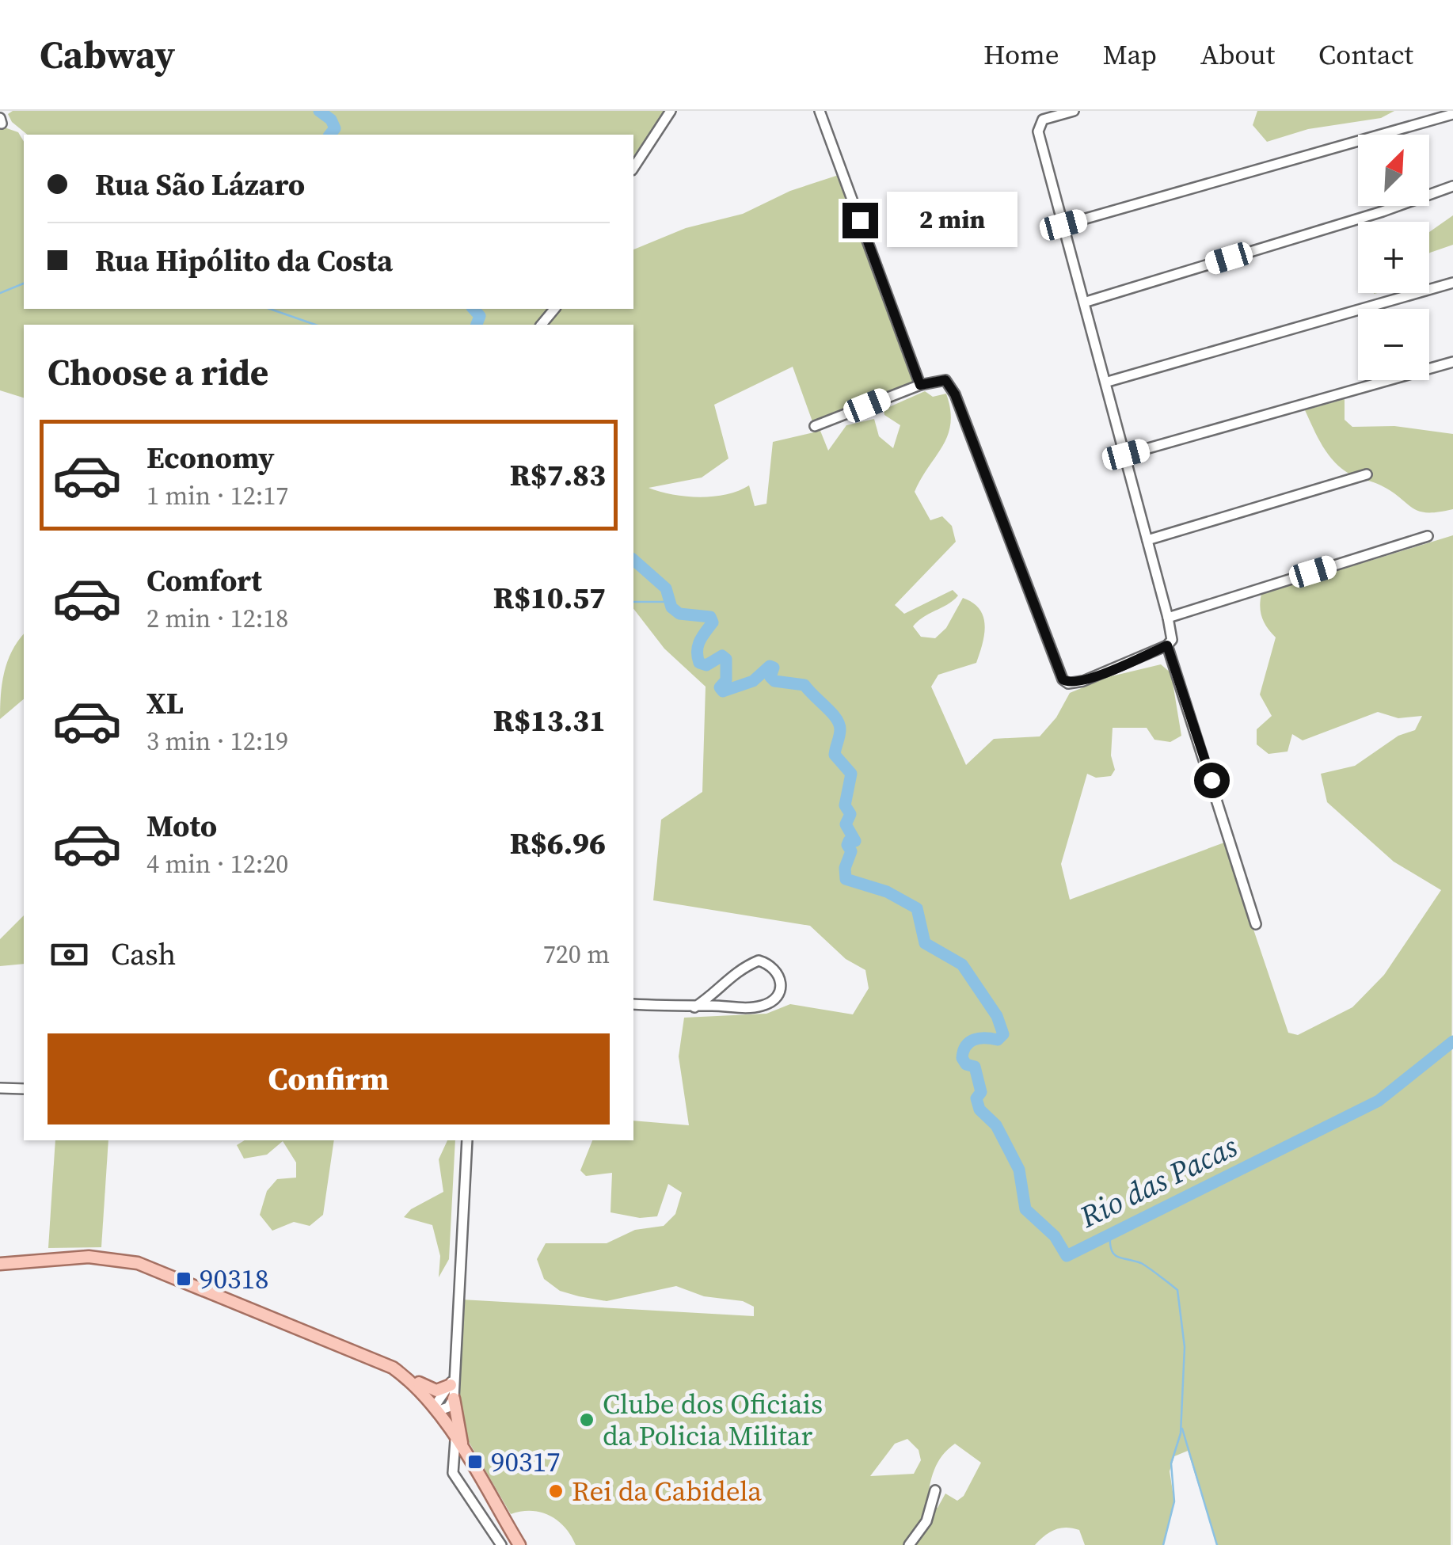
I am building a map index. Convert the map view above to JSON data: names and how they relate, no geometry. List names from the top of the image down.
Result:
{
  "water": ["Rio das Pacas"],
  "places": {
    "transit": ["90318", "90317"],
    "other": ["Clube dos Oficiais da Policia Militar", "Rei da Cabidela"]
  },
  "north": "top right",
  "page": {
    "header": "Cabway",
    "nav": [
      "Home",
      "Map",
      "About",
      "Contact"
    ],
    "map_buttons": ["+", "−"],
    "banner": ["Rua São Lázaro", "Rua Hipólito da Costa"],
    "bubble": "2 min",
    "heading": "Choose a ride",
    "list": [
      {
        "name": "Economy",
        "note": "1 min · 12:17",
        "value": "R$7.83"
      },
      {
        "name": "Comfort",
        "note": "2 min · 12:18",
        "value": "R$10.57"
      },
      {
        "name": "XL",
        "note": "3 min · 12:19",
        "value": "R$13.31"
      },
      {
        "name": "Moto",
        "note": "4 min · 12:20",
        "value": "R$6.96"
      }
    ],
    "pay": ["Cash", "720 m"],
    "buttons": "Confirm"
  }
}
